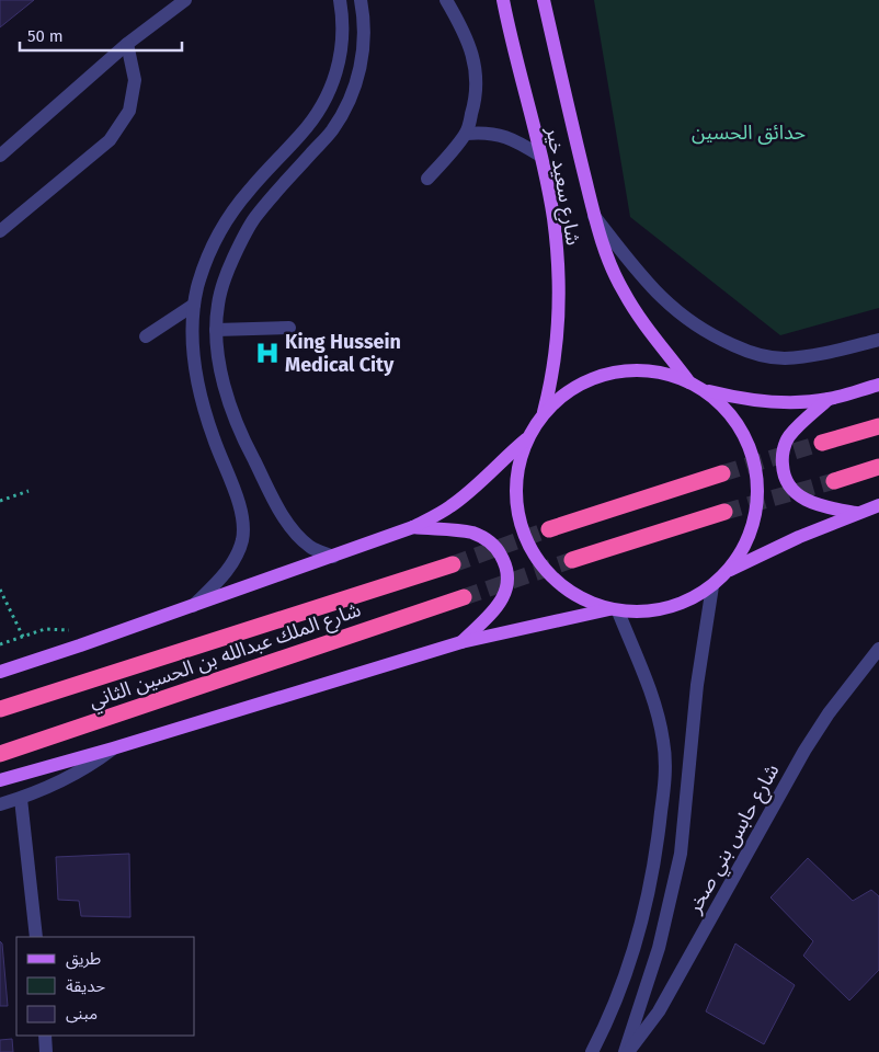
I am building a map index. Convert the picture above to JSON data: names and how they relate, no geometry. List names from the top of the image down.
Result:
{
  "streets": {
    "highway": ["شارع الملك عبدالله بن الحسين الثاني"],
    "main road": ["شارع سعيد خير"],
    "street": ["شارع حابس بني صخر"]
  },
  "parks": ["حدائق الحسين"],
  "places": {
    "hospital": ["King Hussein Medical City"]
  },
  "legend": ["طريق", "حديقة", "مبنى"],
  "scale_bar": "50 m"
}
